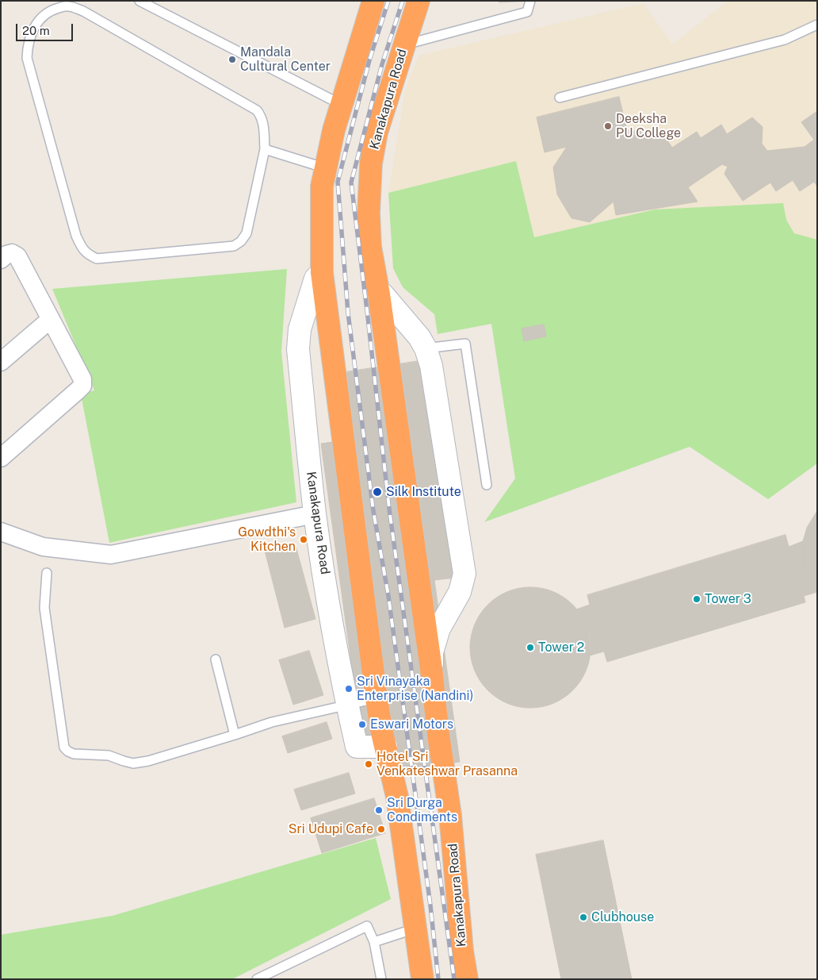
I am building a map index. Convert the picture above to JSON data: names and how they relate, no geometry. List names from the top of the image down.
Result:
{
  "streets": {
    "highway": ["Kanakapura Road"]
  },
  "places": [
    "Mandala Cultural Center",
    "Deeksha PU College",
    "Silk Institute",
    "Gowdthi's Kitchen",
    "Tower 3",
    "Tower 2",
    "Sri Vinayaka Enterprise (Nandini)",
    "Eswari Motors",
    "Hotel Sri Venkateshwar Prasanna",
    "Sri Durga Condiments",
    "Sri Udupi Cafe",
    "Clubhouse"
  ],
  "scale_bar": "20 m"
}
